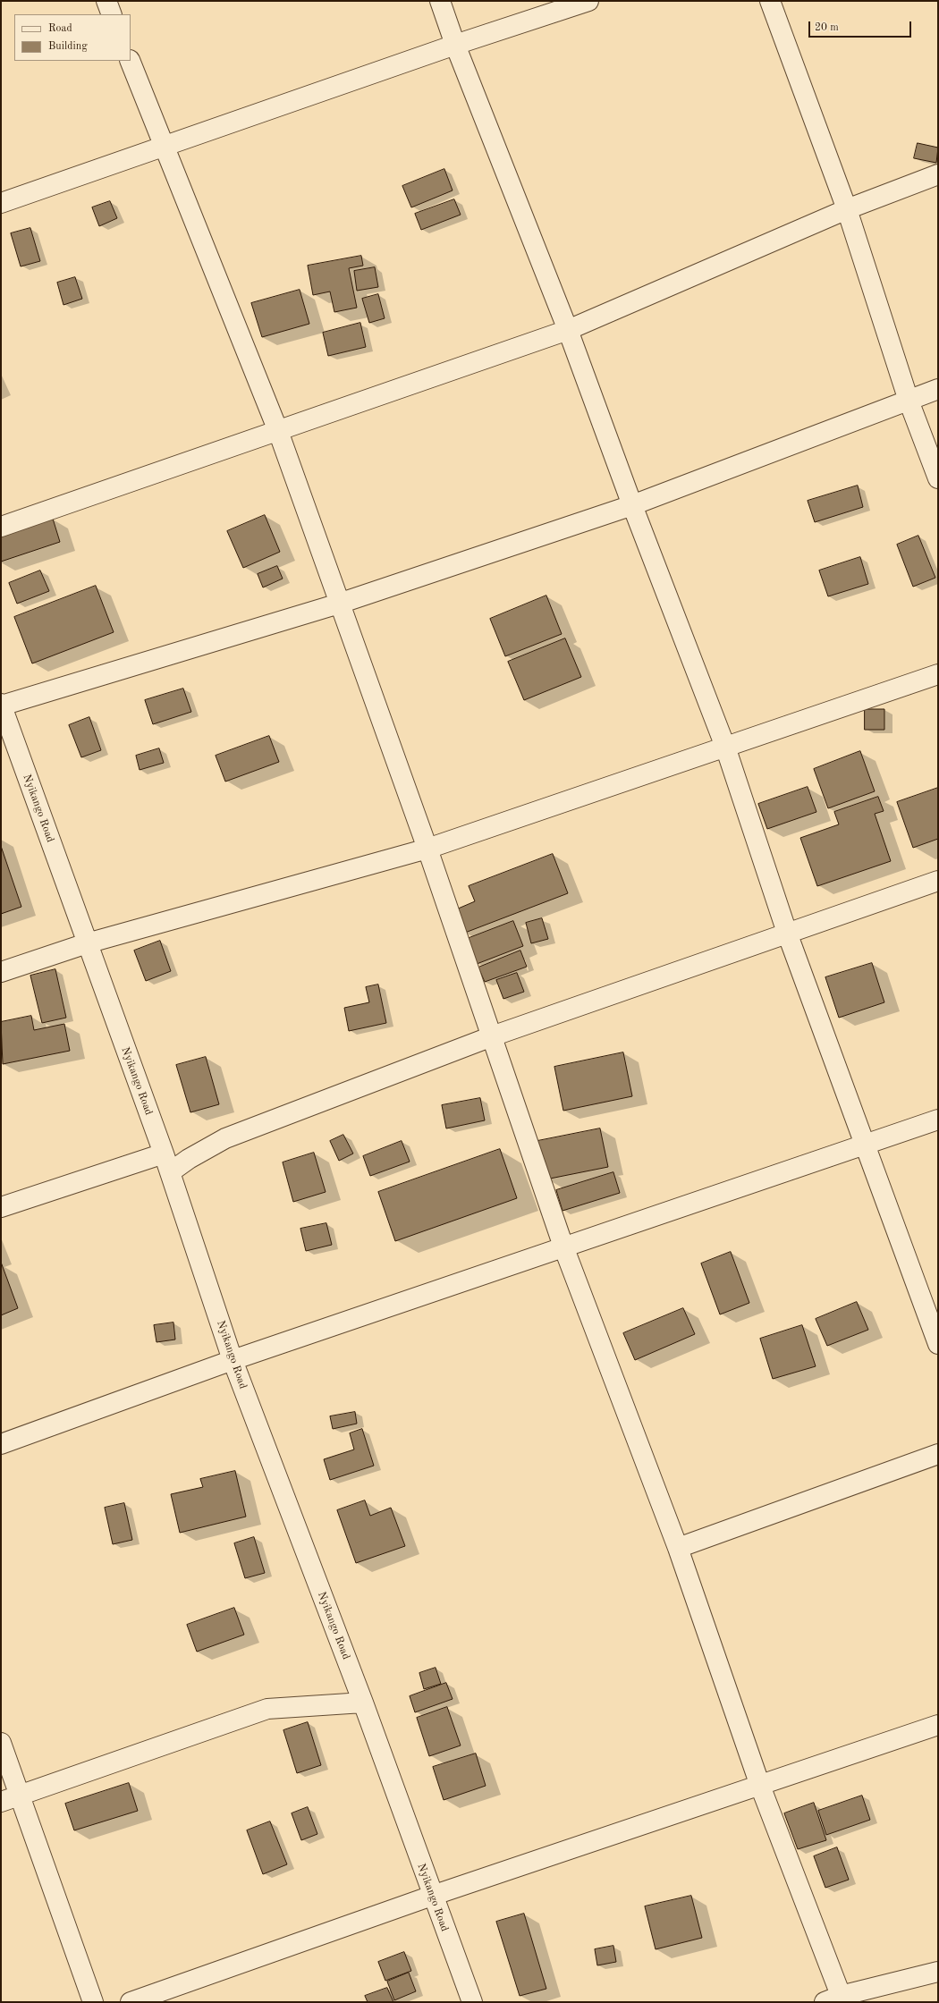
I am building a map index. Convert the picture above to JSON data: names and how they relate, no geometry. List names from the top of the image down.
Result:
{
  "streets": {
    "street": ["Nyikango Road"]
  },
  "legend": ["Road", "Building"],
  "scale_bar": "20 m"
}
